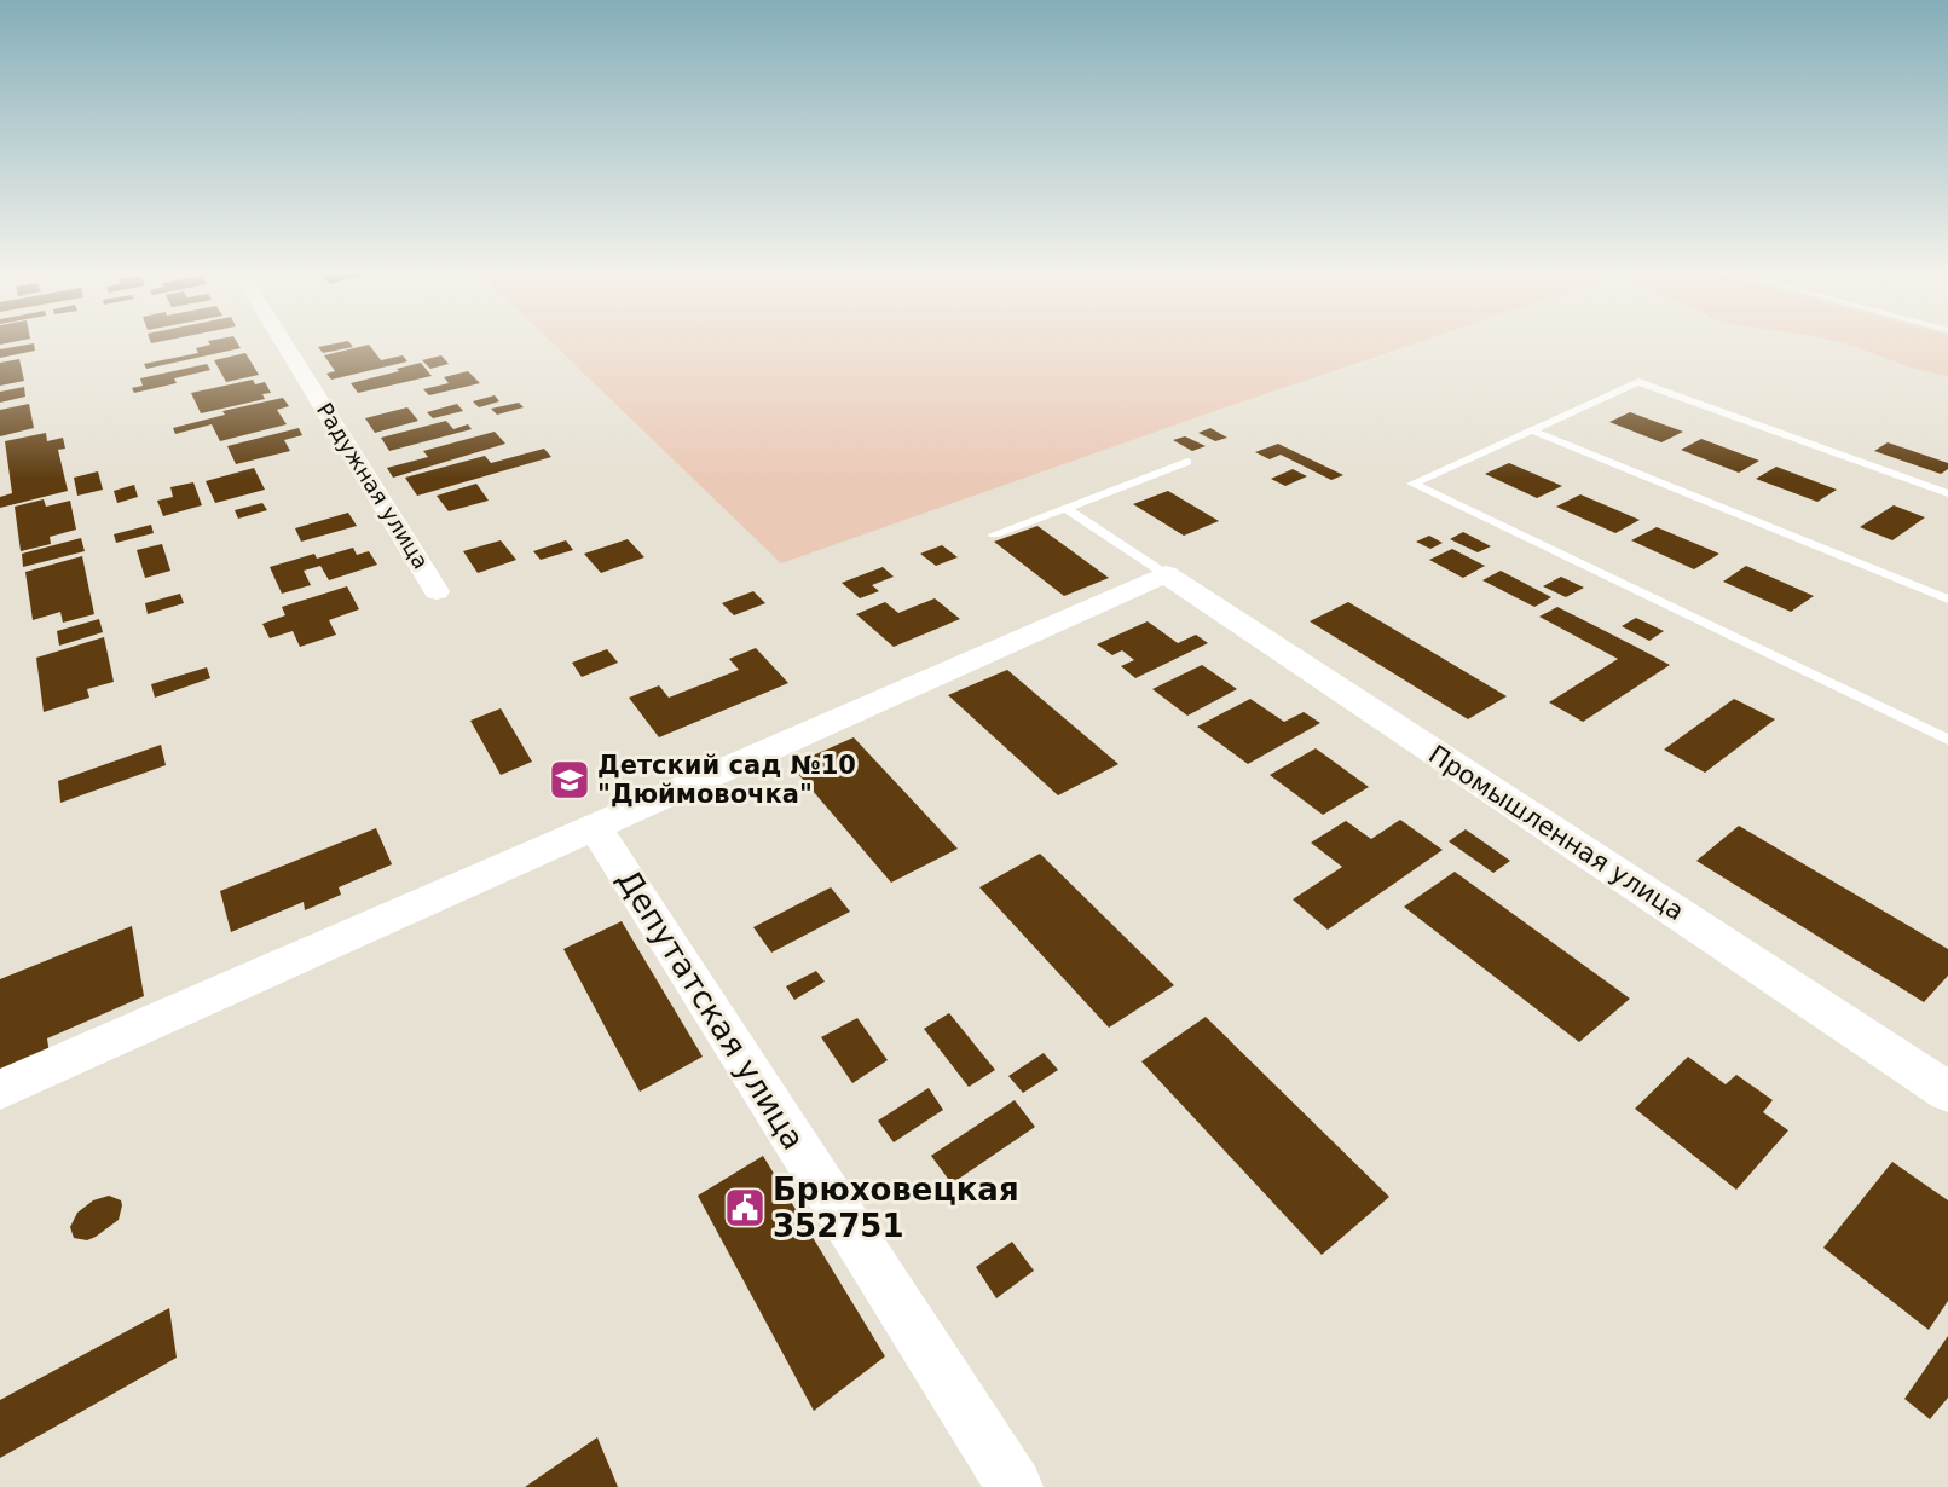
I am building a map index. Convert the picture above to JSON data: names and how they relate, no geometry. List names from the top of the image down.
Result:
{
  "streets": {
    "street": ["Радужная улица", "Промышленная улица", "Депутатская улица"]
  },
  "places": {
    "school or university": ["Детский сад №10 \"Дюймовочка\""],
    "public building": ["Брюховецкая 352751"]
  }
}
